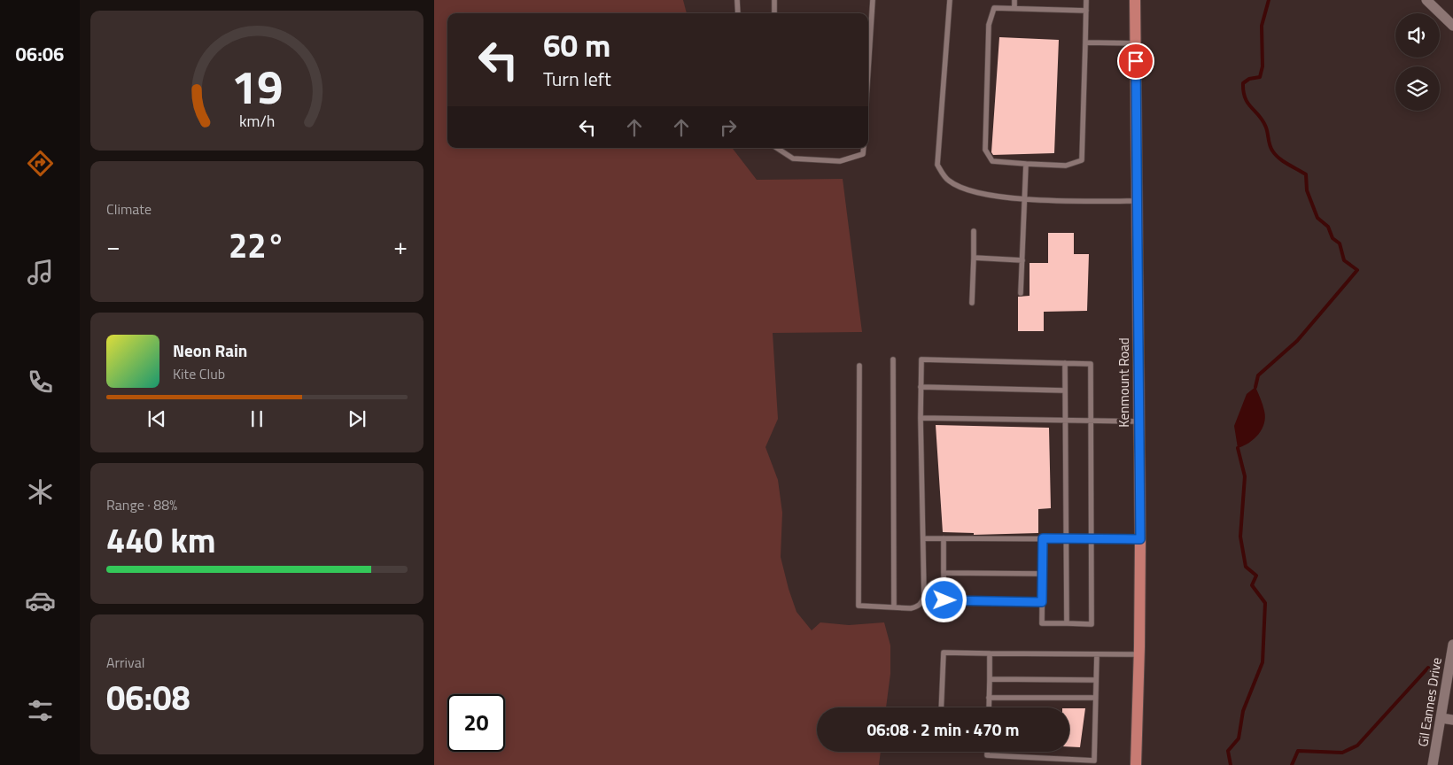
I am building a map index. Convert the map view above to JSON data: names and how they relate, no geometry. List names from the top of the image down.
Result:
{
  "streets": {
    "main road": ["Kenmount Road"],
    "street": ["Gil Eannes Drive"]
  },
  "page": {
    "tabs": "06:06",
    "turn": ["60 m", "Turn left"],
    "tile": [
      "Climate",
      ["Range · 88%", "440 km"],
      ["Arrival", "06:08"]
    ],
    "heat": ["−", "22°", "+"],
    "song": ["Neon Rain", "Kite Club"],
    "limit": "20",
    "trip": "06:08 · 2 min · 470 m",
    "gauge": ["19", "km/h"]
  }
}
